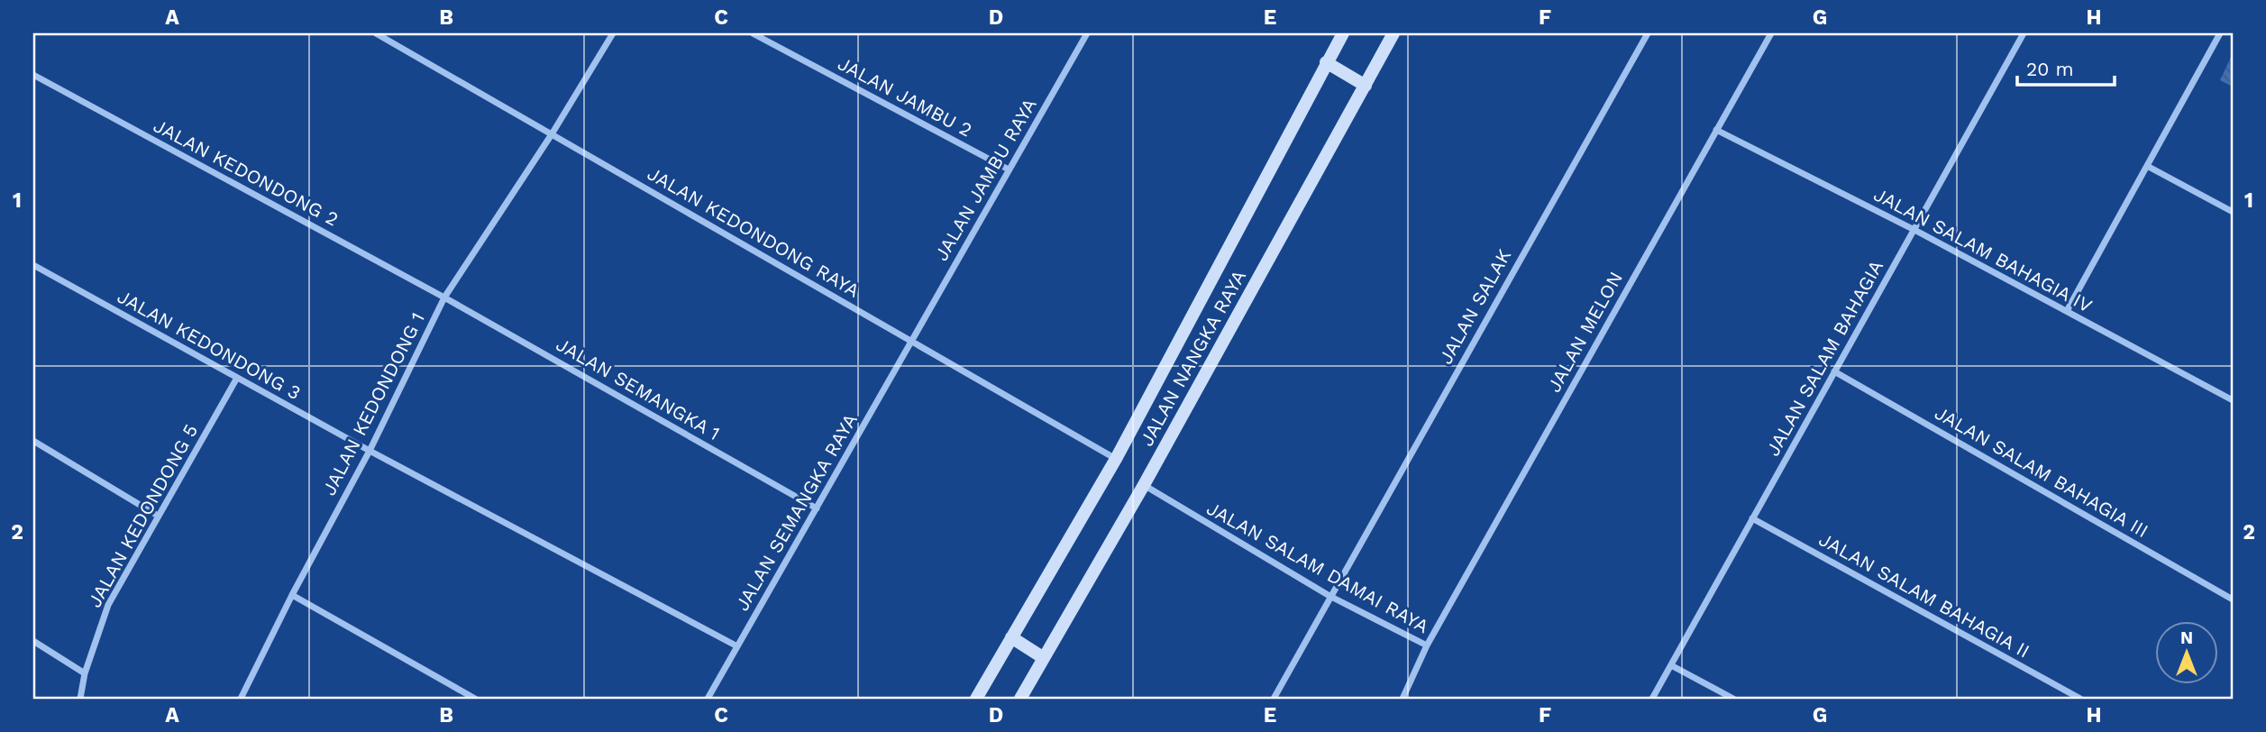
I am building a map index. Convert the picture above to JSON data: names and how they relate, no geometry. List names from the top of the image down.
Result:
{
  "streets": {
    "street": [
      "JALAN JAMBU 2",
      "JALAN KEDONDONG 2",
      "JALAN JAMBU RAYA",
      "JALAN KEDONDONG RAYA",
      "JALAN SALAM BAHAGIA IV",
      "JALAN SALAK",
      "JALAN MELON",
      "JALAN KEDONDONG 3",
      "JALAN NANGKA RAYA",
      "JALAN SALAM BAHAGIA",
      "JALAN SEMANGKA 1",
      "JALAN KEDONDONG 1",
      "JALAN SALAM BAHAGIA III",
      "JALAN SEMANGKA RAYA",
      "JALAN KEDONDONG 5",
      "JALAN SALAM DAMAI RAYA",
      "JALAN SALAM BAHAGIA II"
    ]
  },
  "crossings": [
    ["JALAN JAMBU 2", "JALAN JAMBU RAYA"],
    ["JALAN KEDONDONG 2", "JALAN SEMANGKA 1"],
    ["JALAN KEDONDONG 2", "JALAN KEDONDONG 1"],
    ["JALAN JAMBU RAYA", "JALAN KEDONDONG RAYA"],
    ["JALAN JAMBU RAYA", "JALAN SEMANGKA RAYA"],
    ["JALAN KEDONDONG RAYA", "JALAN NANGKA RAYA"],
    ["JALAN KEDONDONG RAYA", "JALAN KEDONDONG 1"],
    ["JALAN KEDONDONG RAYA", "JALAN SEMANGKA RAYA"],
    ["JALAN SALAM BAHAGIA IV", "JALAN MELON"],
    ["JALAN SALAM BAHAGIA IV", "JALAN SALAM BAHAGIA"],
    ["JALAN SALAK", "JALAN SALAM DAMAI RAYA"],
    ["JALAN MELON", "JALAN SALAM DAMAI RAYA"],
    ["JALAN KEDONDONG 3", "JALAN KEDONDONG 1"],
    ["JALAN KEDONDONG 3", "JALAN SEMANGKA RAYA"],
    ["JALAN KEDONDONG 3", "JALAN KEDONDONG 5"],
    ["JALAN NANGKA RAYA", "JALAN SALAM DAMAI RAYA"],
    ["JALAN SALAM BAHAGIA", "JALAN SALAM BAHAGIA III"],
    ["JALAN SALAM BAHAGIA", "JALAN SALAM BAHAGIA II"],
    ["JALAN SEMANGKA 1", "JALAN KEDONDONG 1"],
    ["JALAN SEMANGKA 1", "JALAN SEMANGKA RAYA"]
  ],
  "scale_bar": "20 m",
  "north": "top",
  "grid": {
    "columns": [
      "A",
      "B",
      "C",
      "D",
      "E",
      "F",
      "G",
      "H"
    ],
    "rows": ["1", "2"]
  }
}
